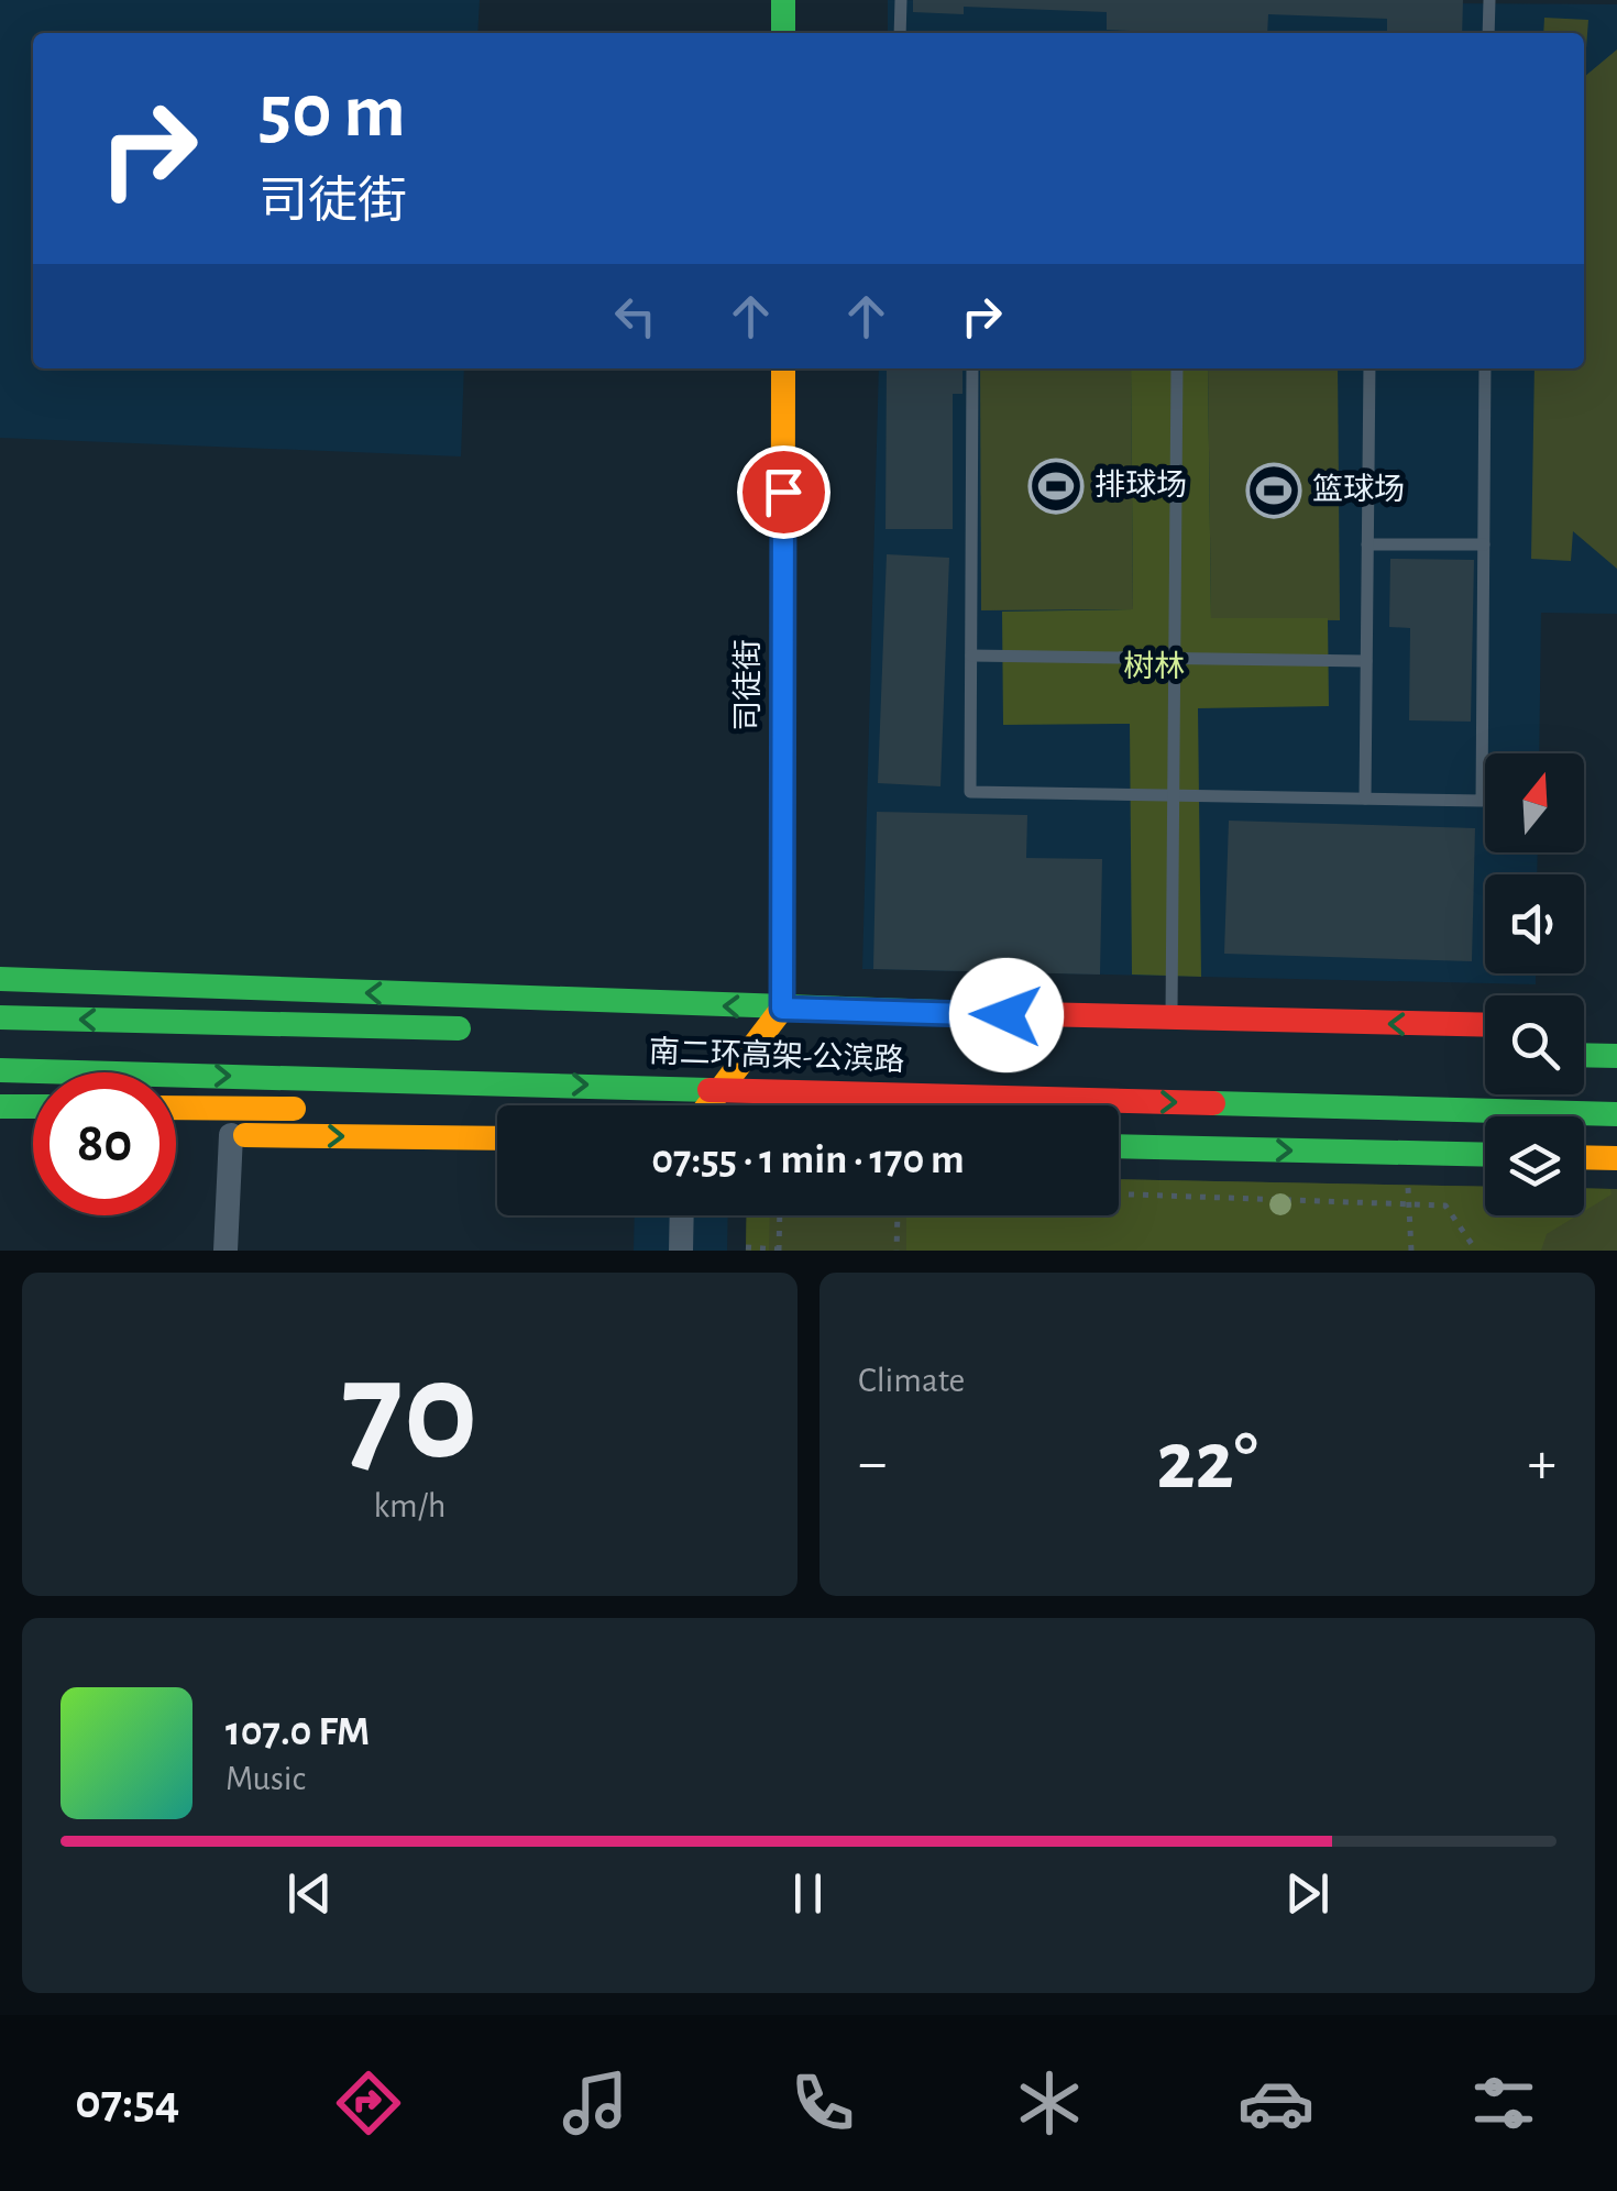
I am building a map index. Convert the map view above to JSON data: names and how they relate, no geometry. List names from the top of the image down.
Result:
{
  "streets": {
    "main road": ["司徒街", "南二环高架-公滨路"]
  },
  "parks": ["树林"],
  "places": {
    "sports": ["排球场", "篮球场"]
  },
  "north": "top",
  "page": {
    "turn": ["50 m", "司徒街"],
    "limit": "80",
    "trip": "07:55 · 1 min · 170 m",
    "tile": [
      ["70", "km/h"],
      "Climate"
    ],
    "heat": ["−", "22°", "+"],
    "song": ["107.0 FM", "Music"],
    "tabs": "07:54"
  }
}
